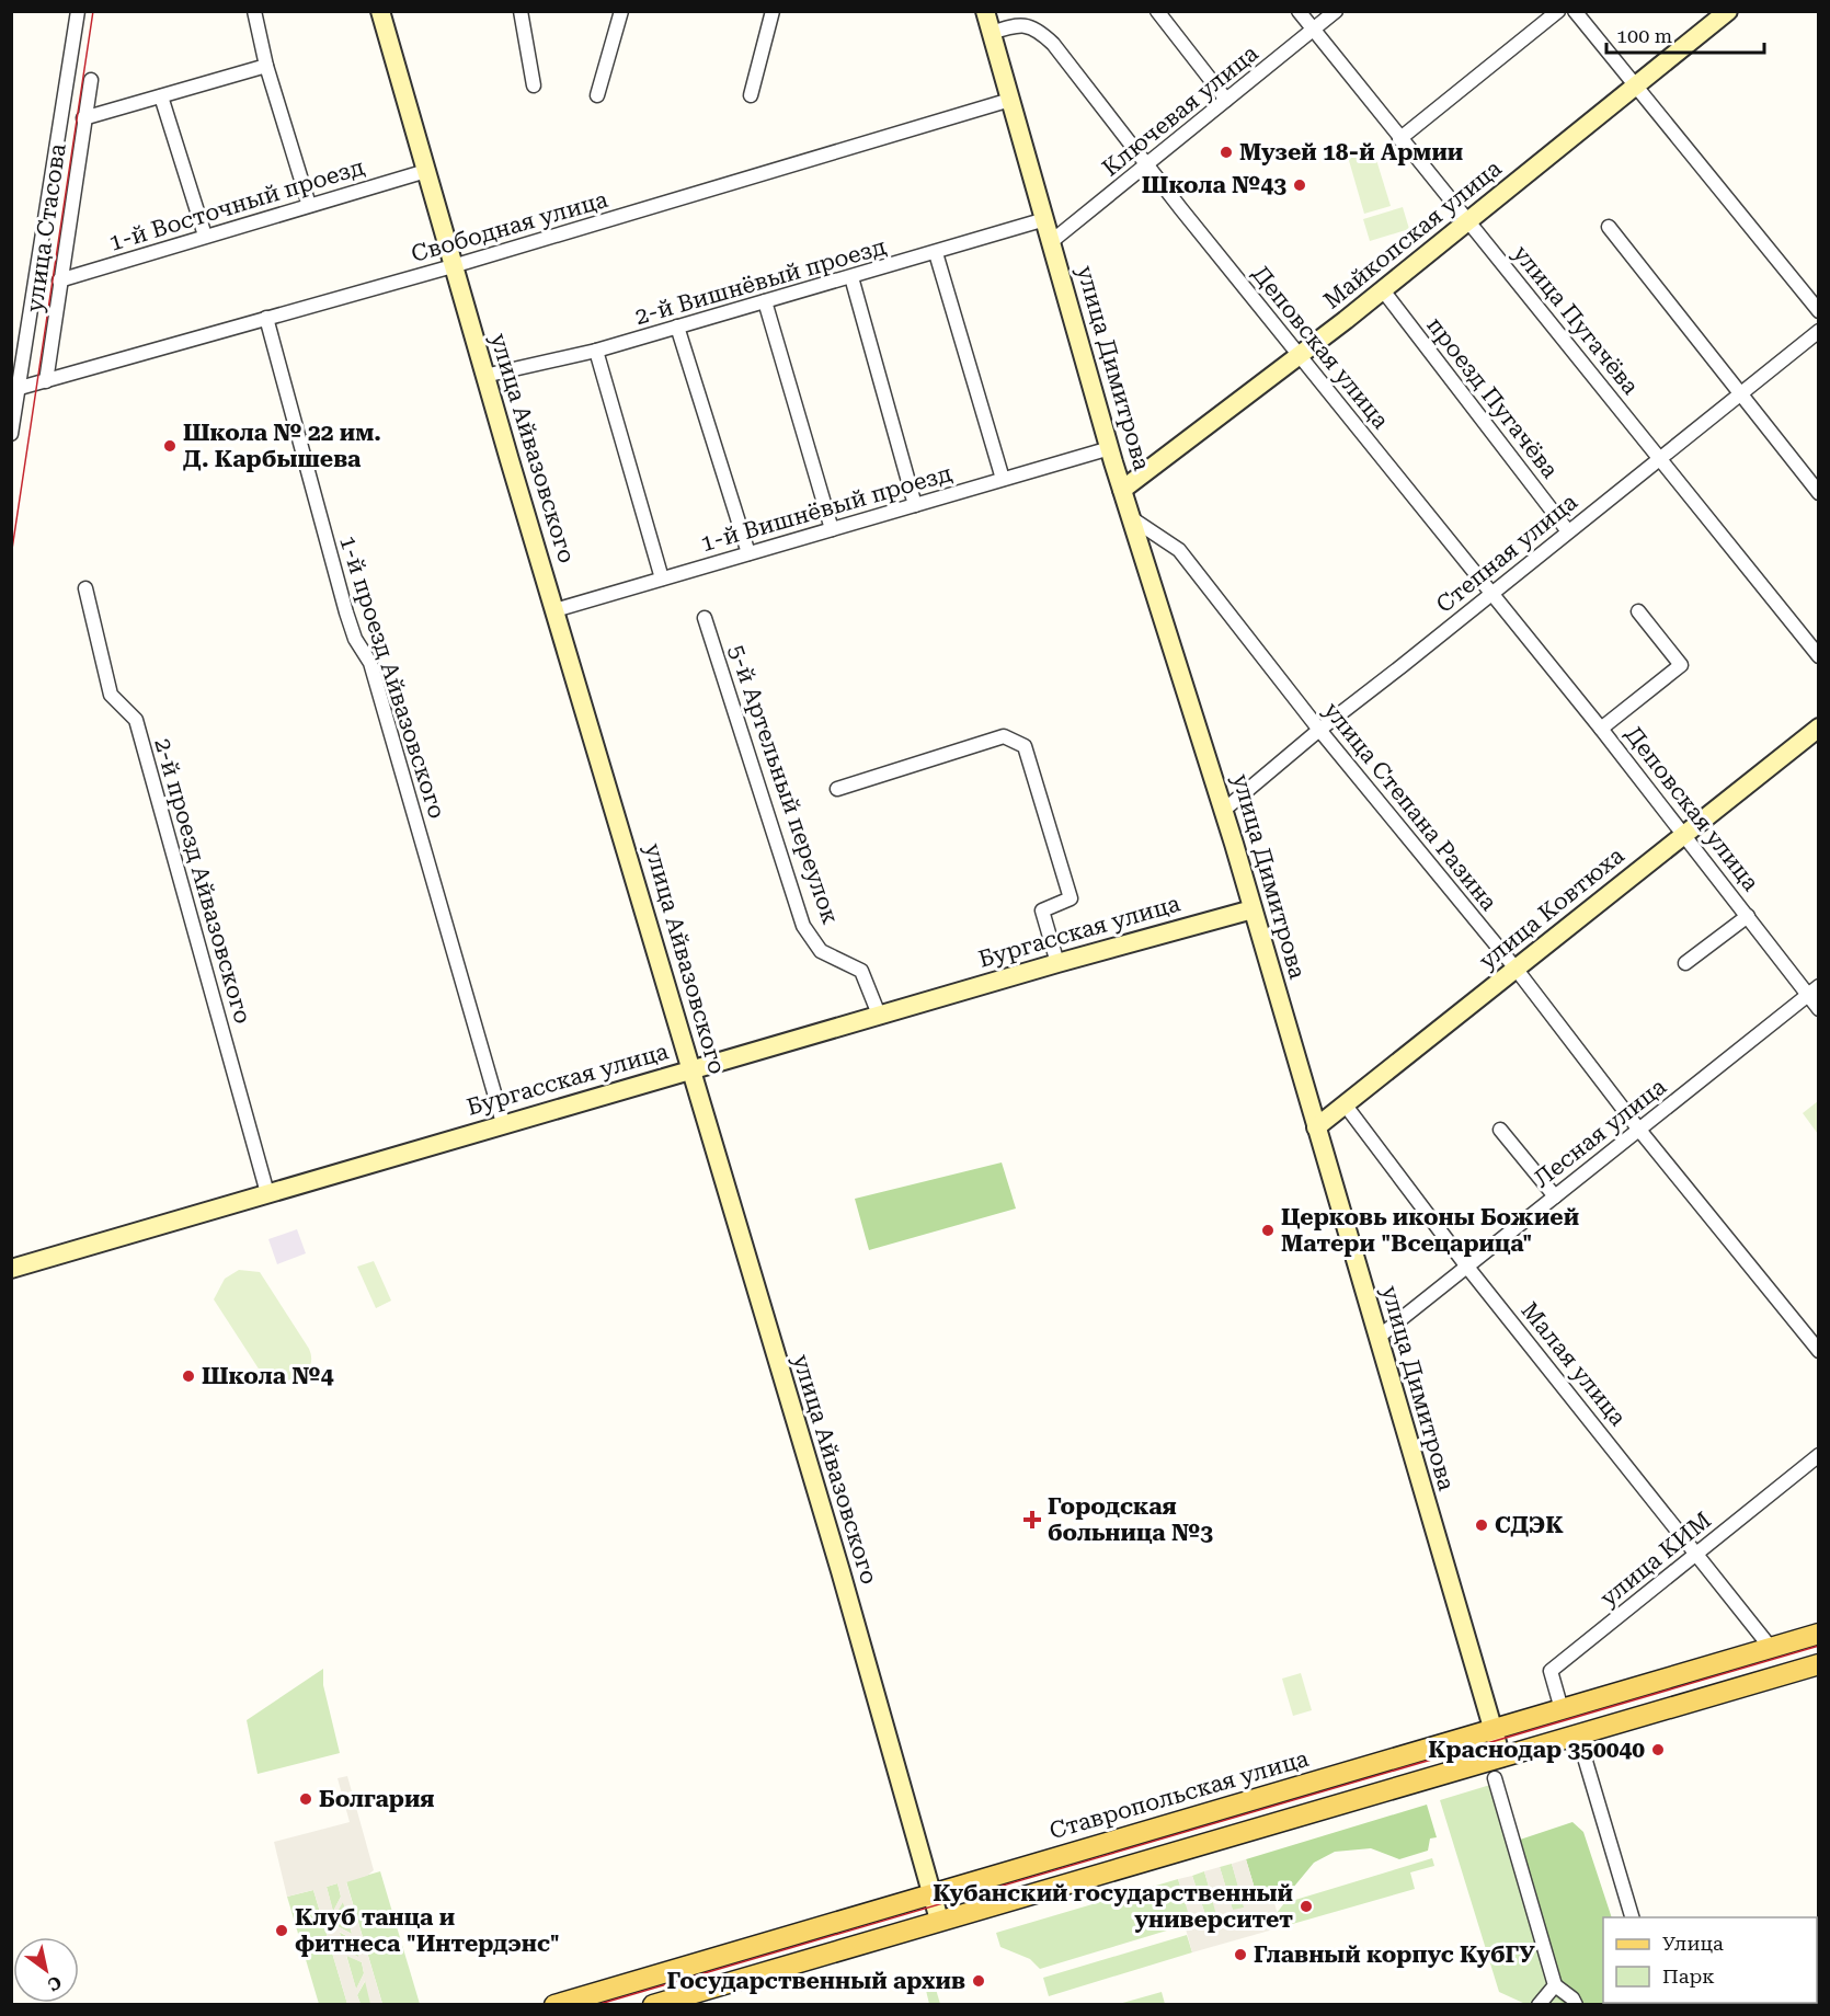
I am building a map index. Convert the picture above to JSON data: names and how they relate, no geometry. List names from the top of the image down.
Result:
{
  "streets": {
    "main road": ["Ставропольская улица"],
    "street": [
      "Ключевая улица",
      "1-й Восточный проезд",
      "Свободная улица",
      "улица Стасова",
      "Майкопская улица",
      "2-й Вишнёвый проезд",
      "улица Пугачёва",
      "Деповская улица",
      "улица Димитрова",
      "проезд Пугачёва",
      "улица Айвазовского",
      "1-й Вишнёвый проезд",
      "Степная улица",
      "1-й проезд Айвазовского",
      "5-й Артельный переулок",
      "улица Степана Разина",
      "2-й проезд Айвазовского",
      "улица Ковтюха",
      "Бургасская улица",
      "Лесная улица",
      "Малая улица",
      "улица КИМ"
    ]
  },
  "crossings": [
    ["Ключевая улица", "улица Пугачёва"],
    ["Ключевая улица", "Деповская улица"],
    ["Ключевая улица", "улица Димитрова"],
    ["1-й Восточный проезд", "улица Стасова"],
    ["1-й Восточный проезд", "улица Айвазовского"],
    ["Свободная улица", "улица Стасова"],
    ["Свободная улица", "улица Димитрова"],
    ["Свободная улица", "улица Айвазовского"],
    ["Свободная улица", "1-й проезд Айвазовского"],
    ["Майкопская улица", "улица Пугачёва"],
    ["Майкопская улица", "Деповская улица"],
    ["Майкопская улица", "улица Димитрова"],
    ["Майкопская улица", "проезд Пугачёва"],
    ["2-й Вишнёвый проезд", "улица Димитрова"],
    ["2-й Вишнёвый проезд", "улица Айвазовского"],
    ["улица Пугачёва", "Степная улица"],
    ["Деповская улица", "улица Димитрова"],
    ["Деповская улица", "Степная улица"],
    ["Деповская улица", "улица Ковтюха"],
    ["Деповская улица", "Лесная улица"],
    ["улица Димитрова", "1-й Вишнёвый проезд"],
    ["улица Димитрова", "Степная улица"],
    ["улица Димитрова", "улица Степана Разина"],
    ["улица Димитрова", "улица Ковтюха"],
    ["улица Димитрова", "Бургасская улица"],
    ["улица Димитрова", "Лесная улица"],
    ["улица Димитрова", "Ставропольская улица"],
    ["проезд Пугачёва", "Степная улица"],
    ["улица Айвазовского", "1-й Вишнёвый проезд"],
    ["улица Айвазовского", "Бургасская улица"],
    ["улица Айвазовского", "Ставропольская улица"],
    ["Степная улица", "улица Степана Разина"],
    ["1-й проезд Айвазовского", "Бургасская улица"],
    ["5-й Артельный переулок", "Бургасская улица"],
    ["улица Степана Разина", "улица Ковтюха"],
    ["улица Степана Разина", "Лесная улица"],
    ["2-й проезд Айвазовского", "Бургасская улица"],
    ["улица Ковтюха", "Малая улица"],
    ["Лесная улица", "Малая улица"],
    ["Малая улица", "улица КИМ"],
    ["Малая улица", "Ставропольская улица"],
    ["улица КИМ", "Ставропольская улица"]
  ],
  "places": {
    "other": [
      "Музей 18-й Армии",
      "Школа №43",
      "Школа № 22 им. Д. Карбышева",
      "Церковь иконы Божией Матери \"Всецарица\"",
      "Школа №4",
      "СДЭК",
      "Краснодар 350040",
      "Болгария",
      "Кубанский государственный университет",
      "Клуб танца и фитнеса \"Интердэнс\"",
      "Главный корпус КубГУ",
      "Государственный архив"
    ],
    "health": ["Городская больница №3"]
  },
  "legend": ["Улица", "Парк"],
  "scale_bar": "100 m",
  "north": "bottom right"
}
